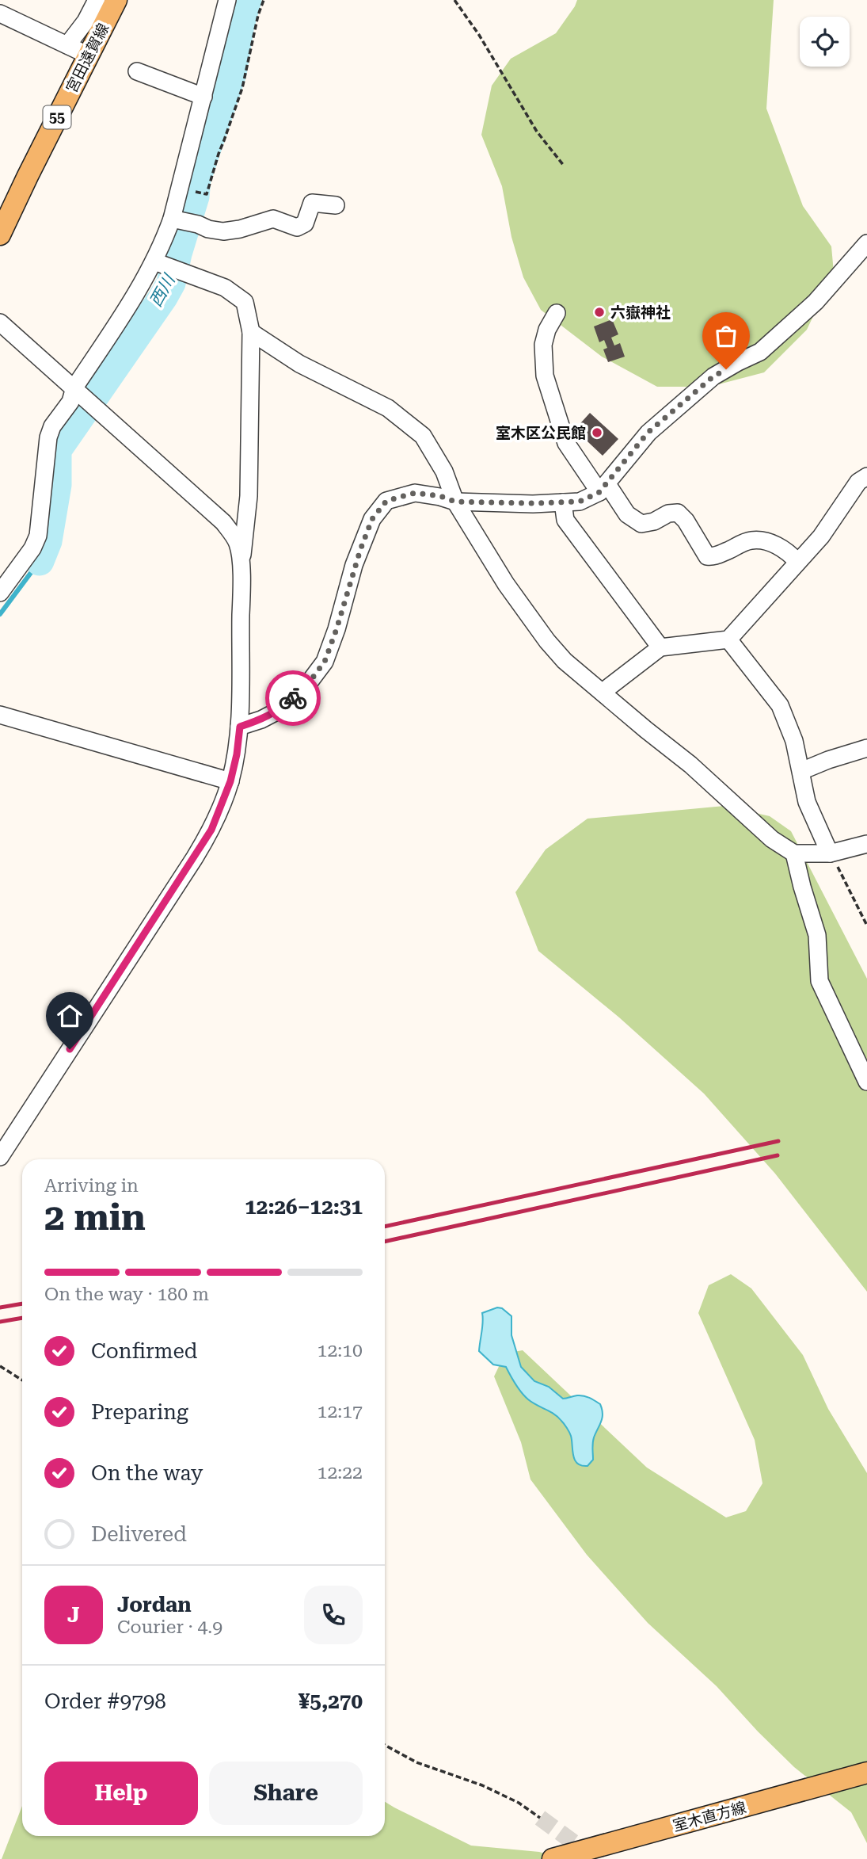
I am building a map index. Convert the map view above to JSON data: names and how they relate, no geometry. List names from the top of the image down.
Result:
{
  "streets": {
    "main road": ["宮田遠賀線", "55", "室木直方線"]
  },
  "water": ["西川"],
  "places": ["六嶽神社", "室木区公民館"],
  "page": {
    "heading": ["2 min", "Arriving in", "12:26–12:31"],
    "panel": [
      "Jordan",
      "Courier · 4.9",
      "Order #9798",
      "¥5,270"
    ],
    "bar": "On the way · 180 m",
    "list": [
      ["Confirmed", "12:10"],
      ["Preparing", "12:17"],
      ["On the way", "12:22"],
      "Delivered"
    ],
    "round": "J",
    "buttons": ["Help", "Share"]
  }
}
